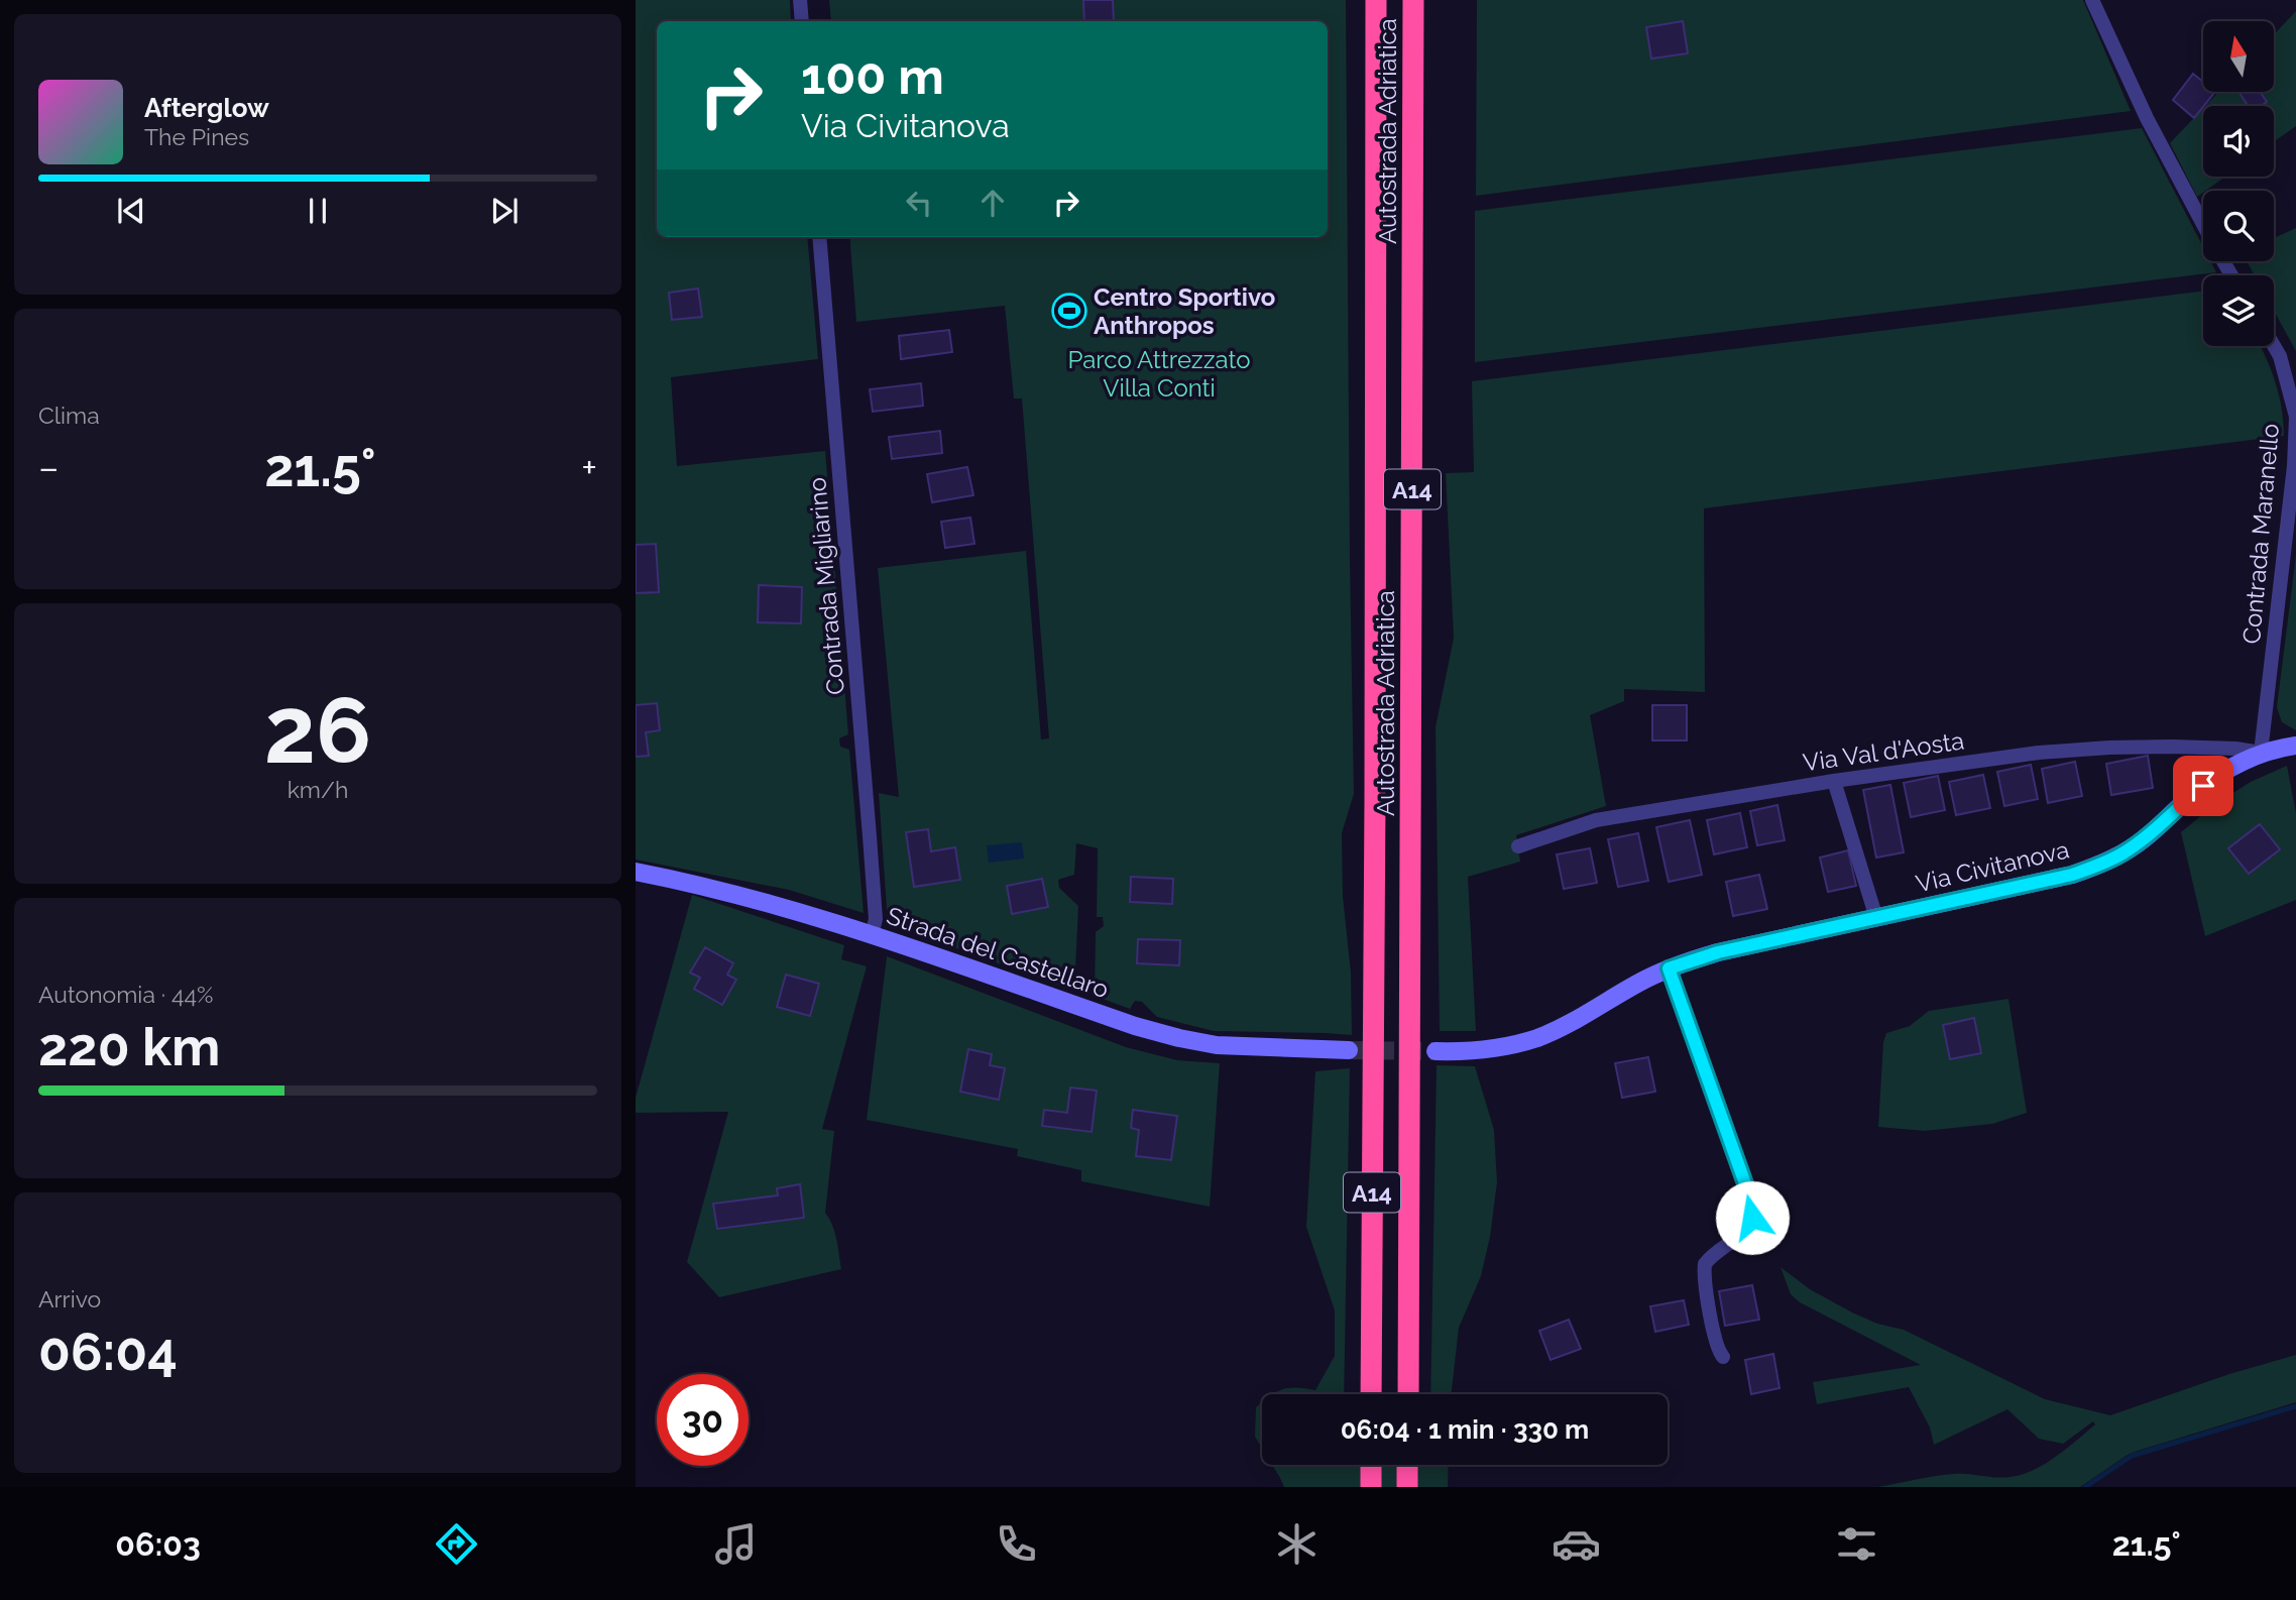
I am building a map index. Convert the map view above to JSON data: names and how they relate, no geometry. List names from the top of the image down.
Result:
{
  "streets": {
    "highway": ["Autostrada Adriatica", "A14"],
    "street": [
      "Contrada Maranello",
      "Contrada Migliarino",
      "Via Val d'Aosta",
      "Via Civitanova",
      "Strada del Castellaro"
    ]
  },
  "crossings": [
    ["Contrada Maranello", "Via Val d'Aosta"],
    ["Contrada Maranello", "Via Civitanova"],
    ["Contrada Migliarino", "Strada del Castellaro"],
    ["Via Val d'Aosta", "Via Civitanova"]
  ],
  "parks": ["Parco Attrezzato Villa Conti"],
  "places": {
    "sports": ["Centro Sportivo Anthropos"]
  },
  "north": "top",
  "page": {
    "turn": ["100 m", "Via Civitanova"],
    "song": ["Afterglow", "The Pines"],
    "tile": [
      "Clima",
      ["26", "km/h"],
      ["Autonomia · 44%", "220 km"],
      ["Arrivo", "06:04"]
    ],
    "heat": ["−", "21.5°", "+"],
    "limit": "30",
    "trip": "06:04 · 1 min · 330 m",
    "tabs": ["06:03", "21.5°"]
  }
}
